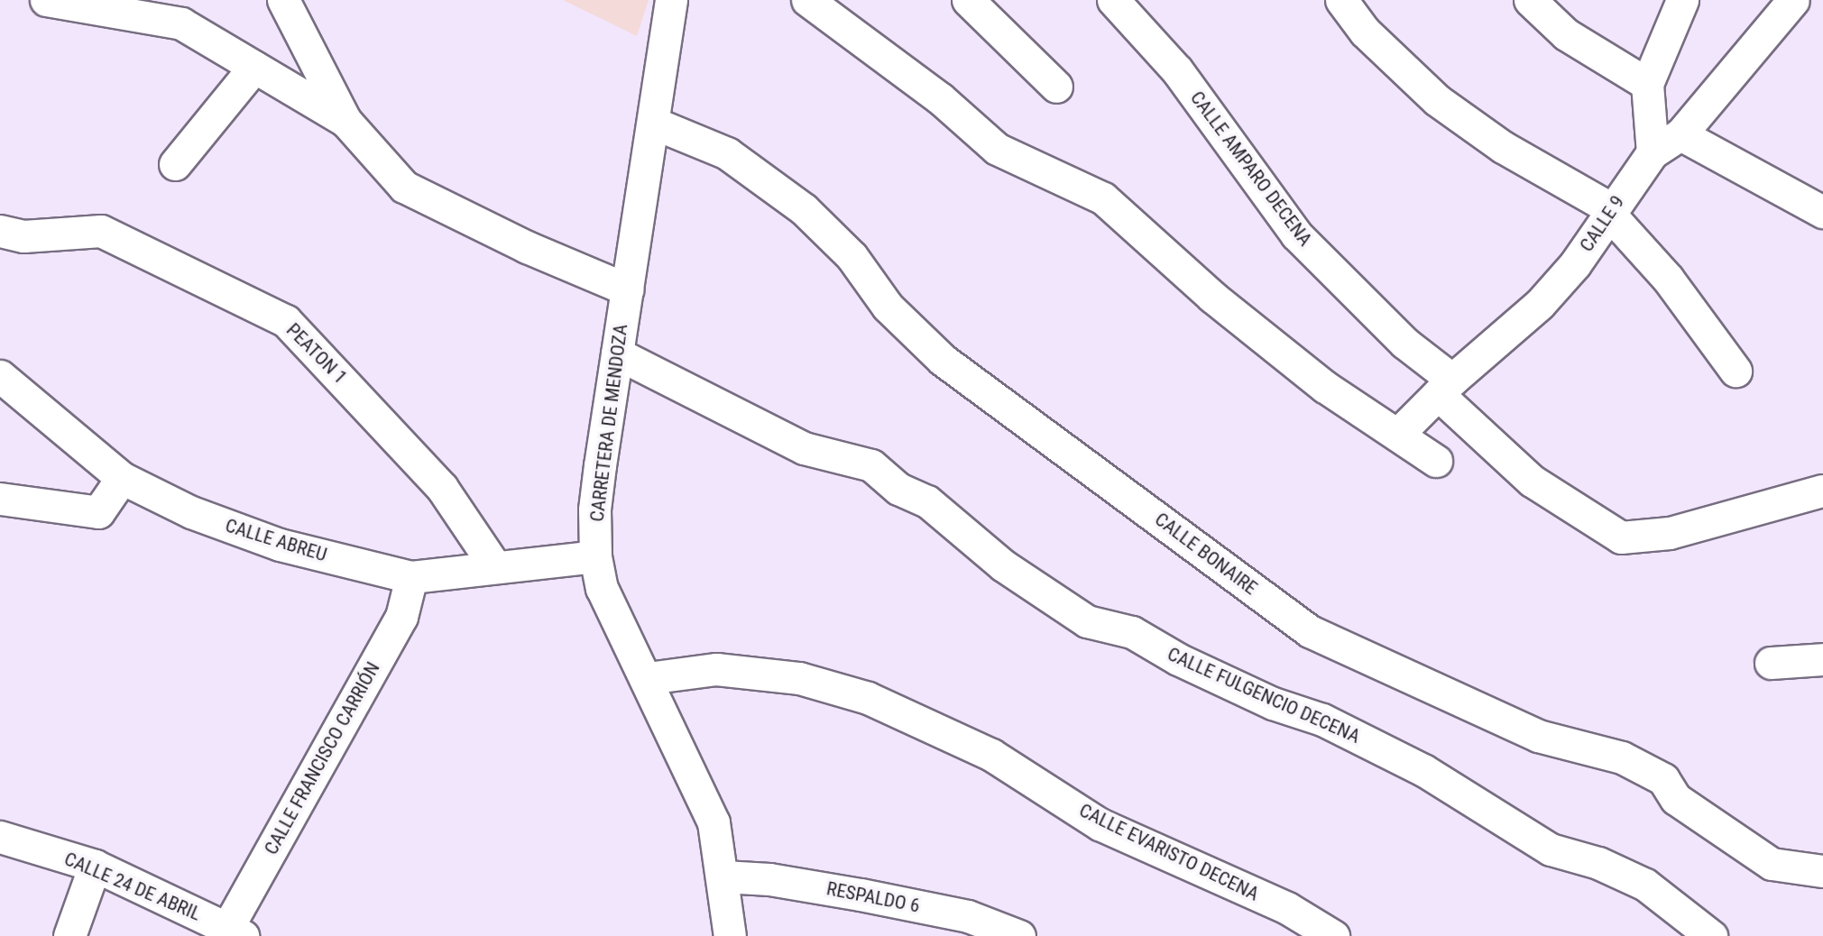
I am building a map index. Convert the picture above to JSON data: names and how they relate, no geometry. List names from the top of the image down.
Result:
{
  "streets": {
    "street": [
      "CALLE AMPARO DECENA",
      "CALLE 9",
      "PEATON 1",
      "CARRETERA DE MENDOZA",
      "CALLE ABREU",
      "CALLE BONAIRE",
      "CALLE FULGENCIO DECENA",
      "CALLE FRANCISCO CARRIÓN",
      "CALLE EVARISTO DECENA",
      "CALLE 24 DE ABRIL",
      "RESPALDO 6"
    ]
  },
  "crossings": [
    ["CALLE AMPARO DECENA", "CALLE 9"],
    ["PEATON 1", "CALLE ABREU"],
    ["CARRETERA DE MENDOZA", "CALLE ABREU"],
    ["CARRETERA DE MENDOZA", "CALLE BONAIRE"],
    ["CARRETERA DE MENDOZA", "CALLE FULGENCIO DECENA"],
    ["CARRETERA DE MENDOZA", "CALLE EVARISTO DECENA"],
    ["CARRETERA DE MENDOZA", "RESPALDO 6"],
    ["CALLE ABREU", "CALLE FRANCISCO CARRIÓN"],
    ["CALLE FRANCISCO CARRIÓN", "CALLE 24 DE ABRIL"]
  ]
}
